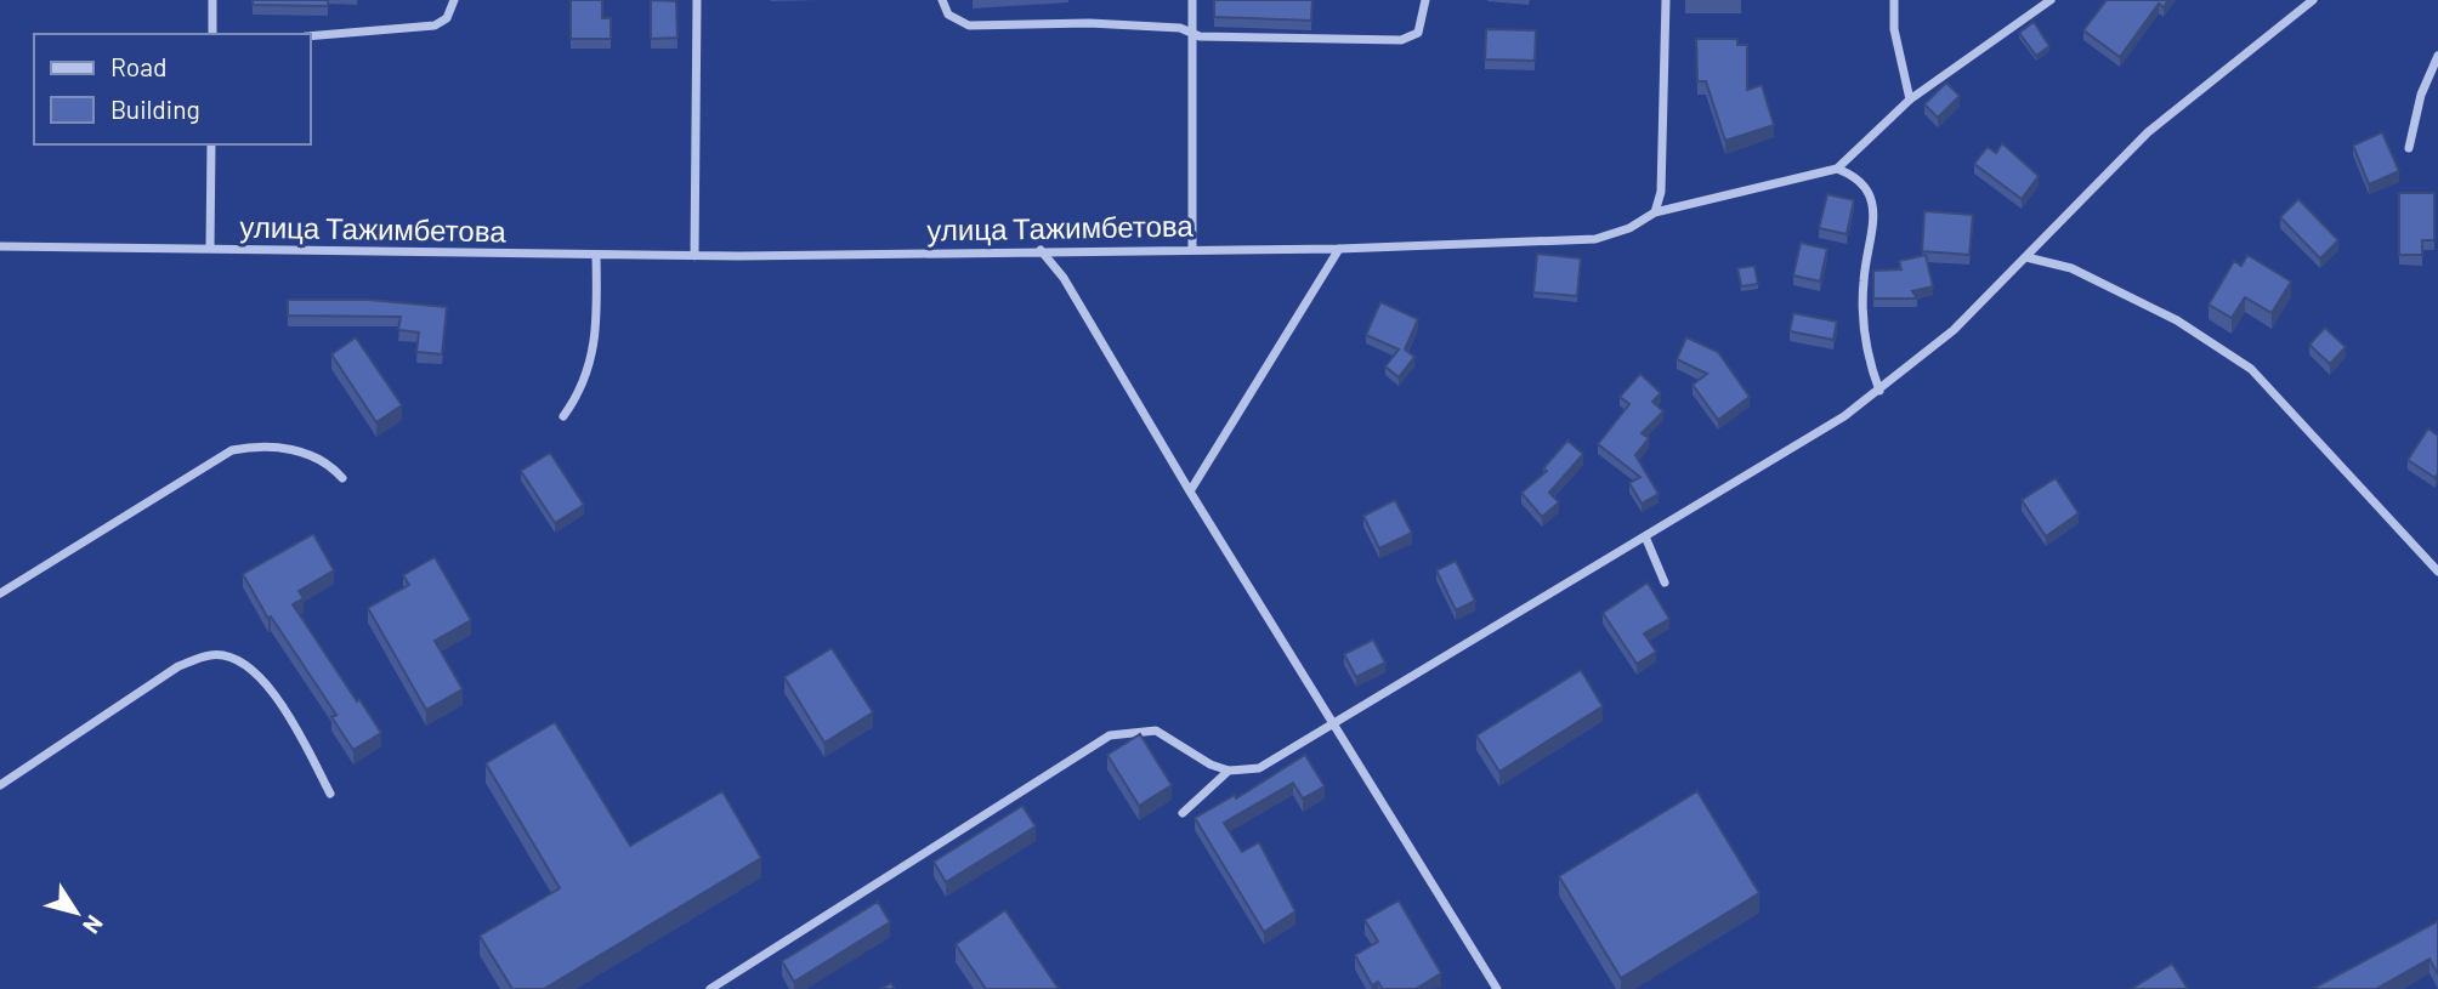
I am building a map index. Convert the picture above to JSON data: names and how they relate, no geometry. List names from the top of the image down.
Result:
{
  "streets": {
    "street": ["улица Тажимбетова"]
  },
  "legend": ["Road", "Building"],
  "north": "bottom right"
}
